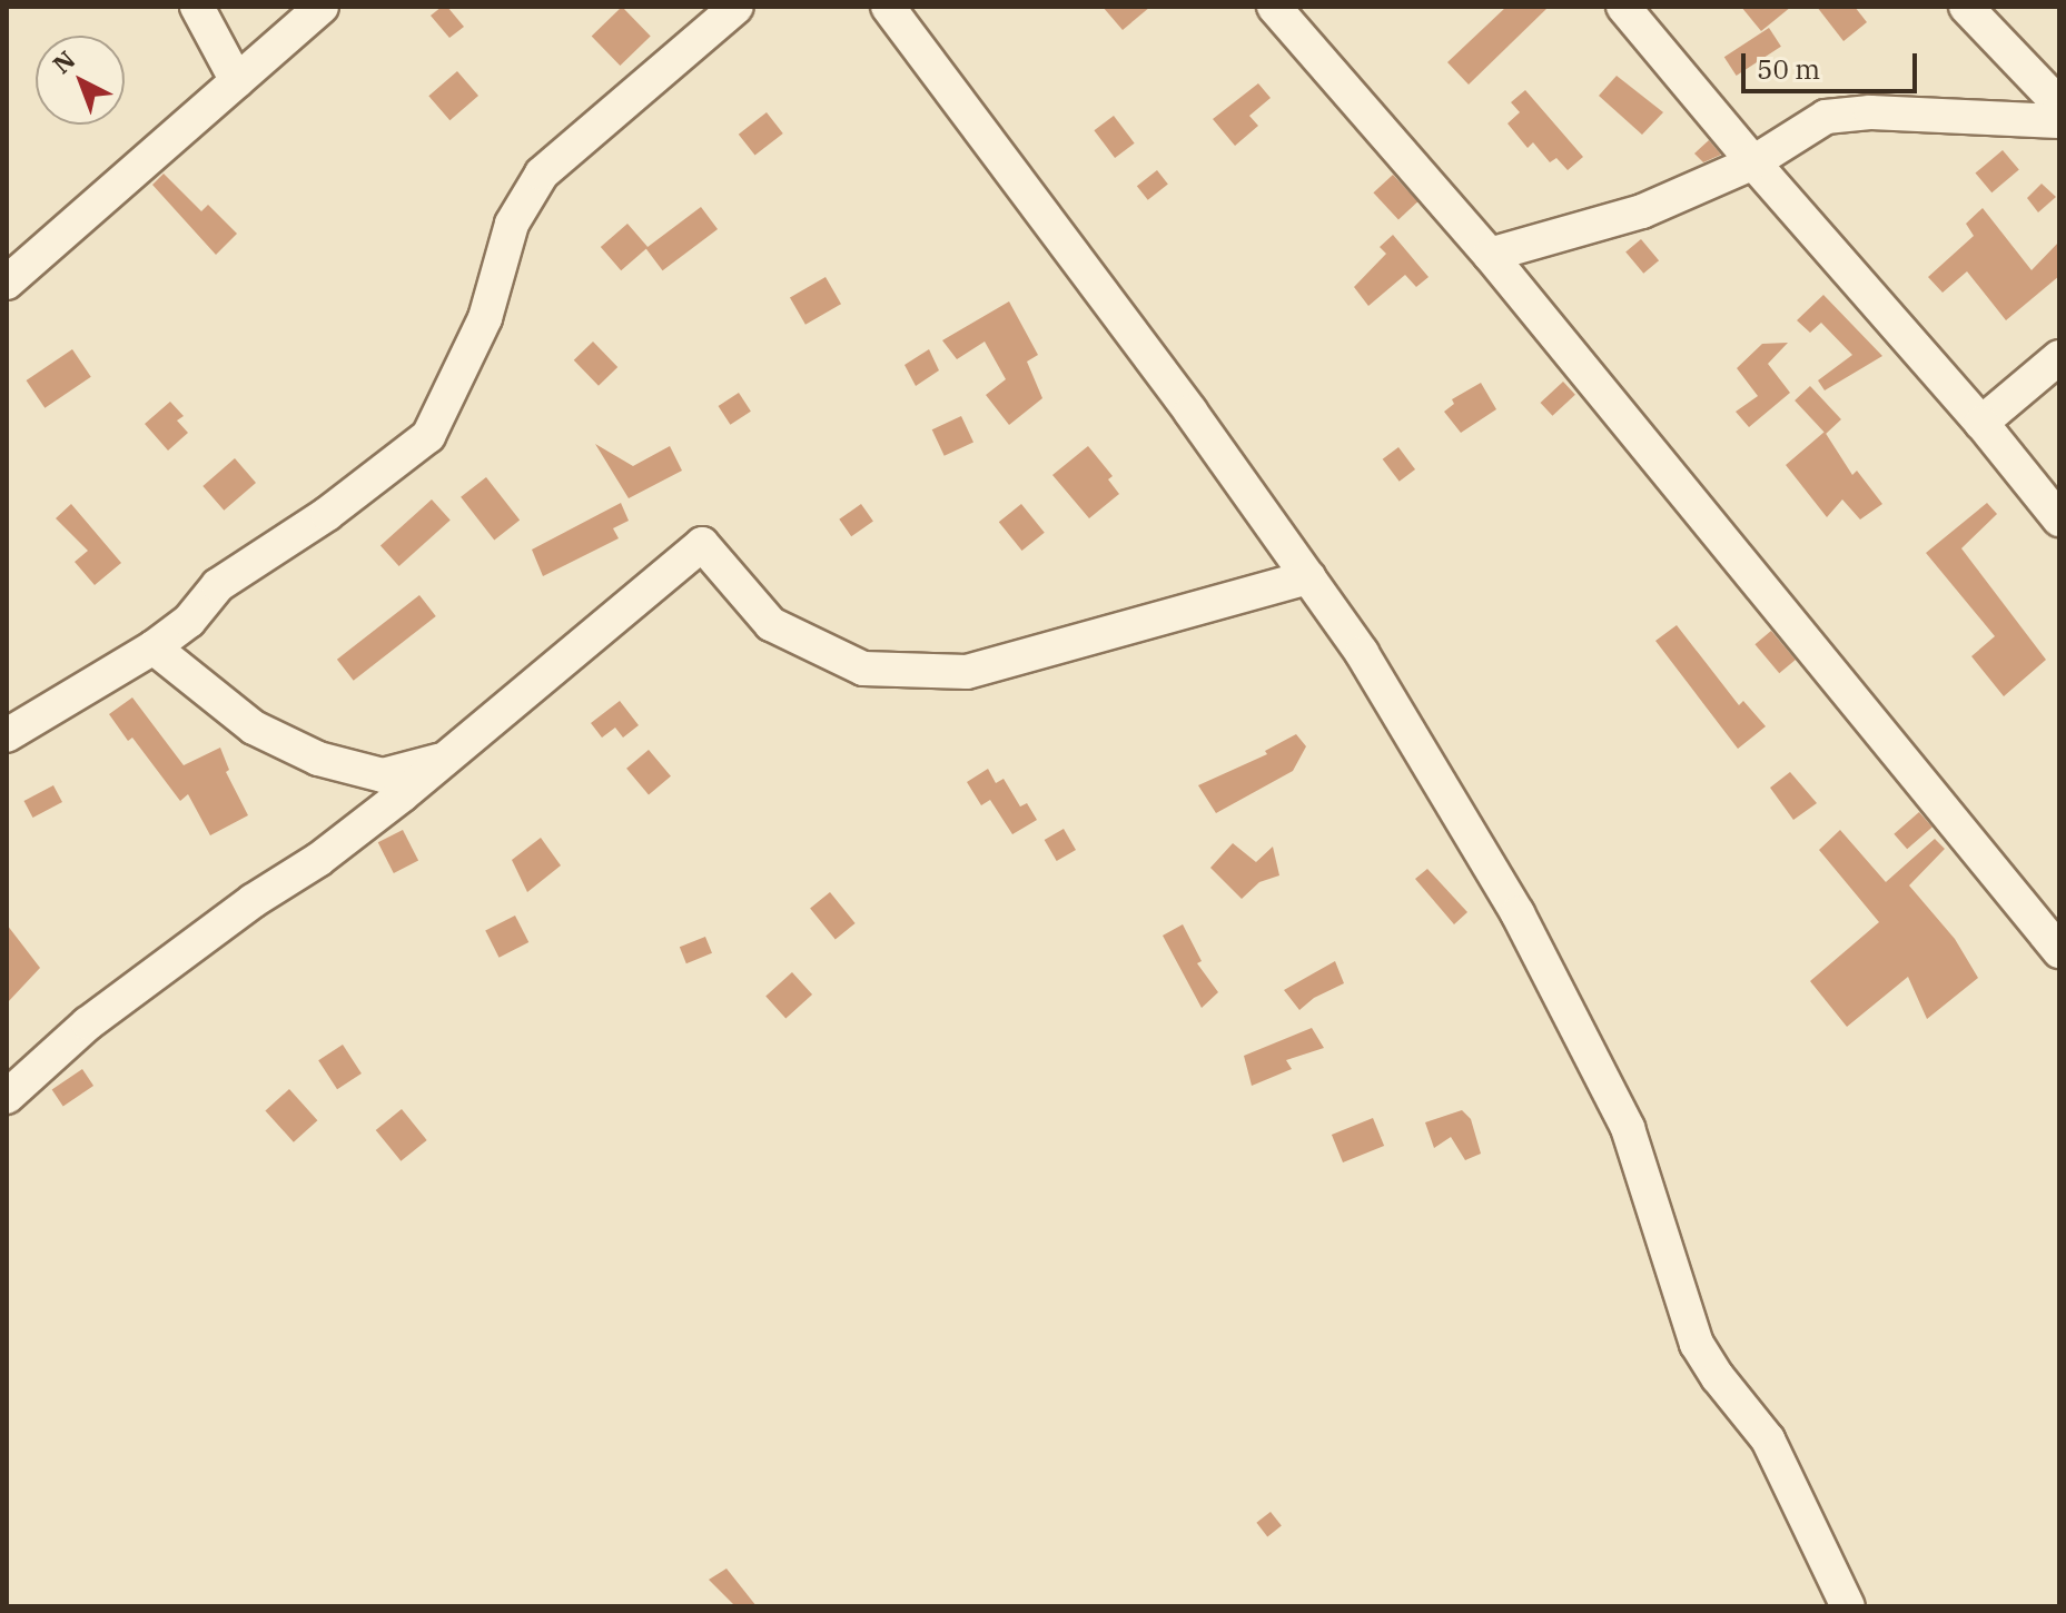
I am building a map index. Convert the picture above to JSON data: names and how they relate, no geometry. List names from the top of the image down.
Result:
{
  "scale_bar": "50 m",
  "north": "top left"
}
